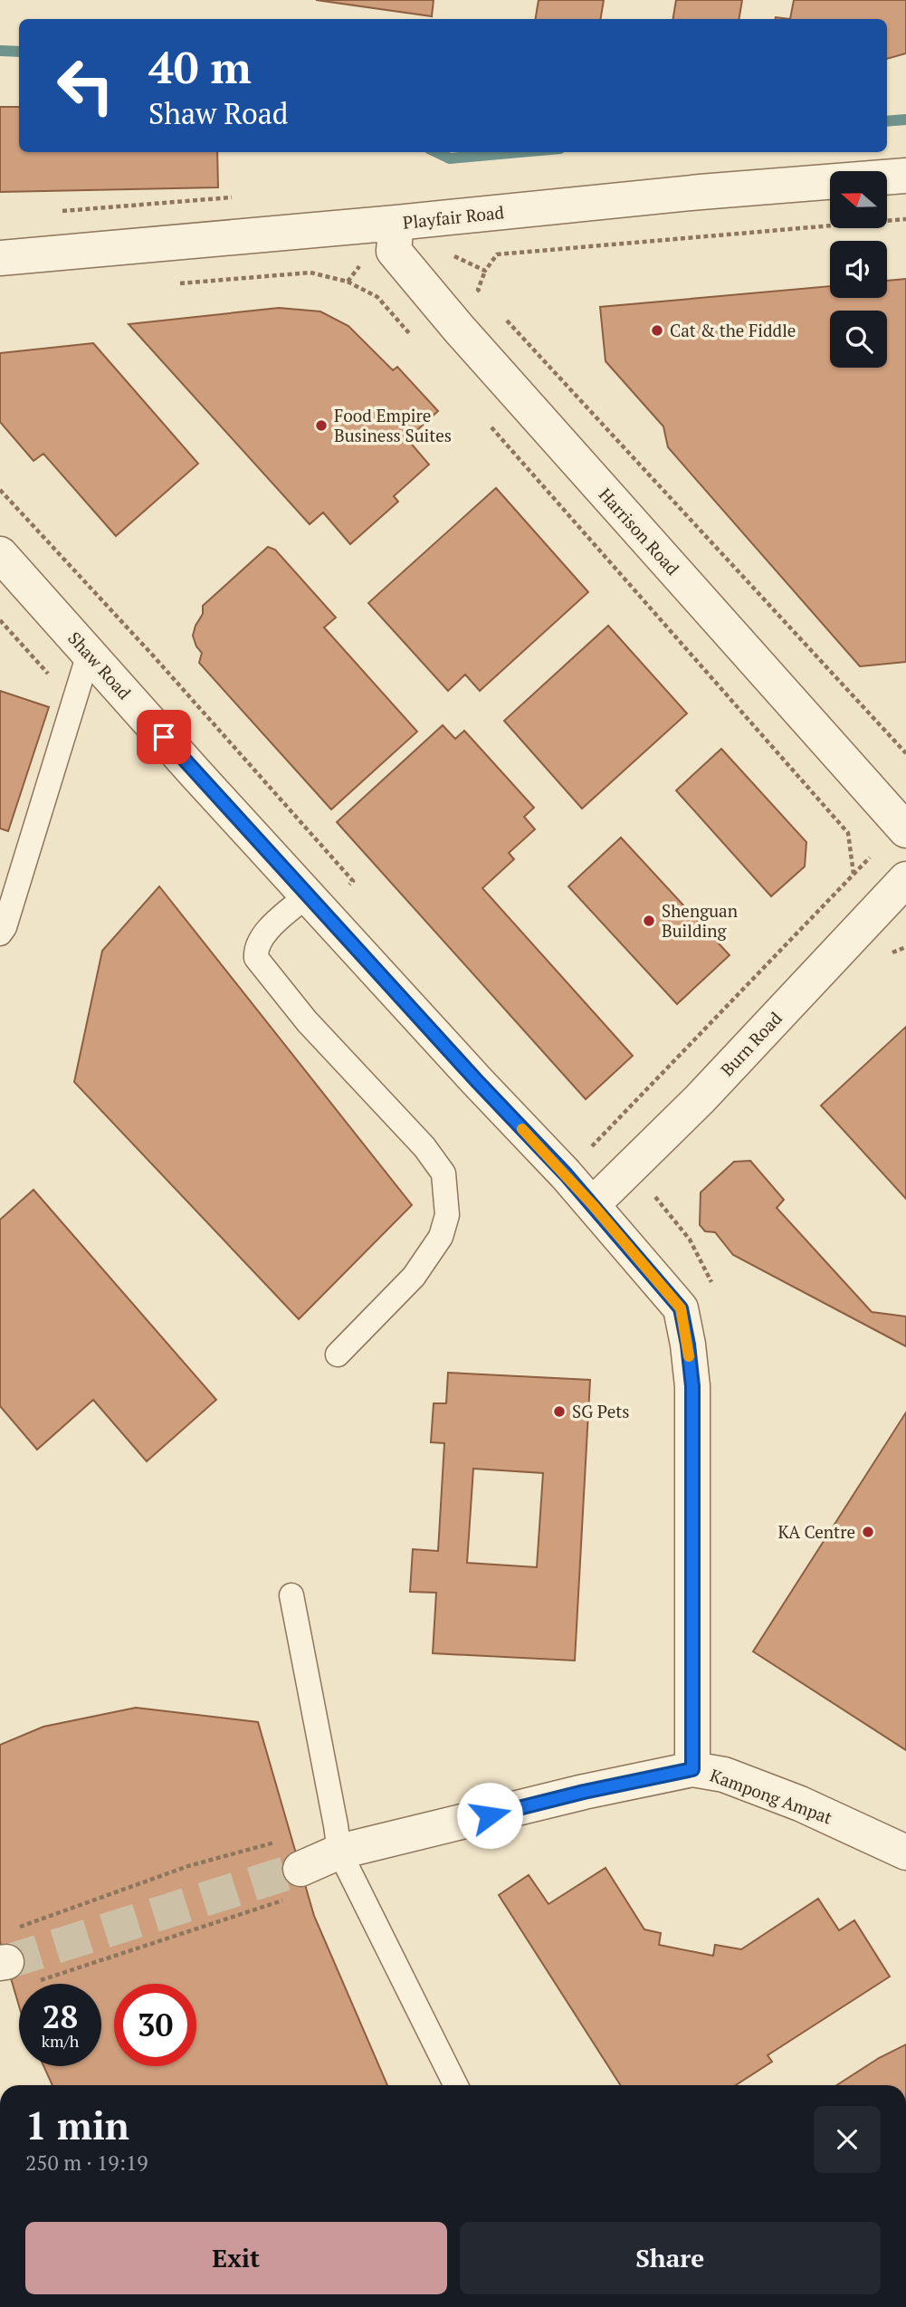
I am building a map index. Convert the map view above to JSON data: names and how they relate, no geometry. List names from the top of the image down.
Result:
{
  "streets": {
    "street": [
      "Playfair Road",
      "Harrison Road",
      "Shaw Road",
      "Burn Road",
      "Kampong Ampat"
    ]
  },
  "crossings": [
    ["Playfair Road", "Harrison Road"],
    ["Shaw Road", "Burn Road"],
    ["Shaw Road", "Kampong Ampat"]
  ],
  "places": [
    "Cat & the Fiddle",
    "Food Empire Business Suites",
    "Shenguan Building",
    "SG Pets",
    "KA Centre"
  ],
  "north": "left",
  "page": {
    "turn": ["40 m", "Shaw Road"],
    "speed": "28 km/h",
    "limit": "30",
    "heading": ["1 min", "250 m · 19:19"],
    "buttons": ["Exit", "Share"]
  }
}
